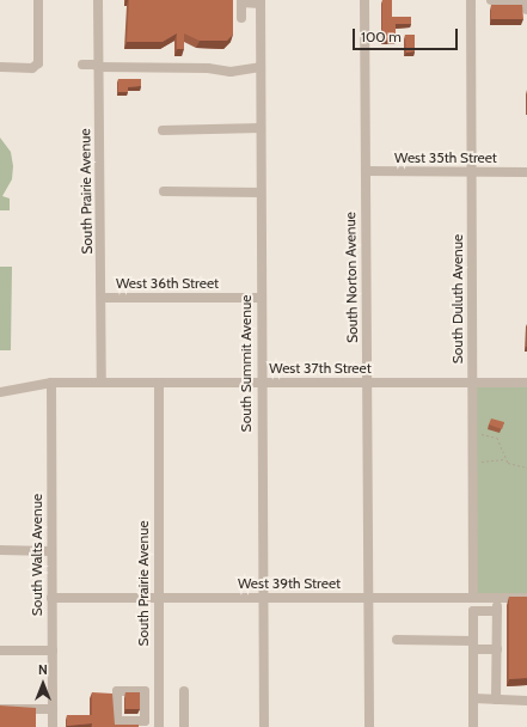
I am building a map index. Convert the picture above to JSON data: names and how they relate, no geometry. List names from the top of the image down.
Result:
{
  "streets": {
    "street": [
      "West 35th Street",
      "South Prairie Avenue",
      "South Norton Avenue",
      "West 36th Street",
      "South Duluth Avenue",
      "South Summit Avenue",
      "West 37th Street",
      "South Walts Avenue",
      "West 39th Street"
    ]
  },
  "crossings": [
    ["West 35th Street", "South Norton Avenue"],
    ["West 35th Street", "South Duluth Avenue"],
    ["South Prairie Avenue", "West 36th Street"],
    ["South Prairie Avenue", "West 37th Street"],
    ["South Prairie Avenue", "West 39th Street"],
    ["South Norton Avenue", "West 37th Street"],
    ["South Norton Avenue", "West 39th Street"],
    ["West 36th Street", "South Summit Avenue"],
    ["South Duluth Avenue", "West 37th Street"],
    ["South Duluth Avenue", "West 39th Street"],
    ["South Summit Avenue", "West 37th Street"],
    ["South Summit Avenue", "West 39th Street"],
    ["West 37th Street", "South Walts Avenue"],
    ["South Walts Avenue", "West 39th Street"]
  ],
  "scale_bar": "100 m",
  "north": "top"
}
